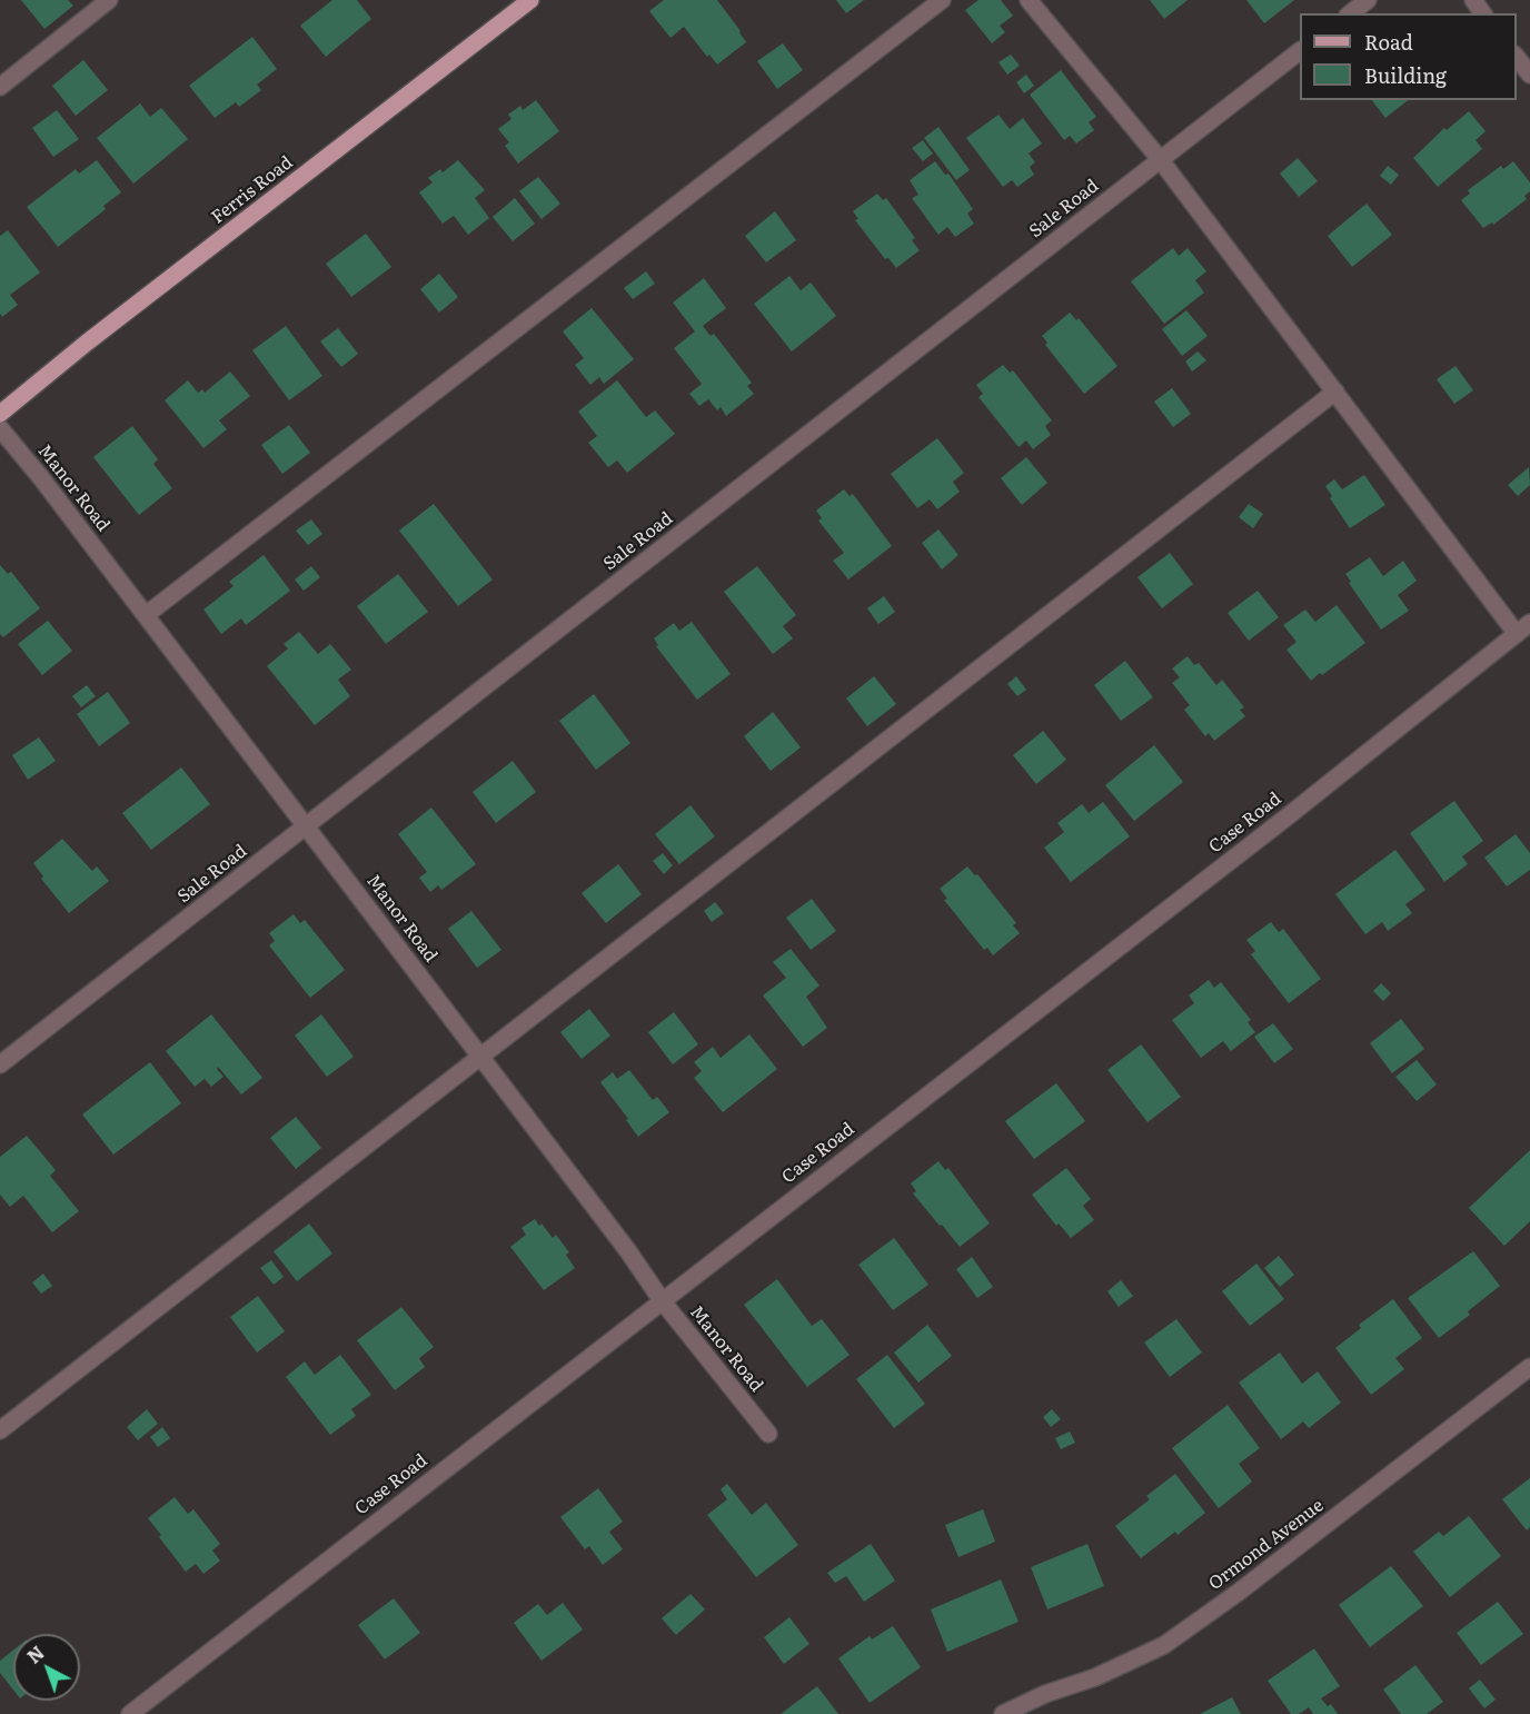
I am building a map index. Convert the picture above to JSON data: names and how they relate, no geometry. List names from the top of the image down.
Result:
{
  "streets": {
    "main road": ["Ferris Road"],
    "street": [
      "Sale Road",
      "Manor Road",
      "Case Road",
      "Ormond Avenue"
    ]
  },
  "crossings": [
    ["Sale Road", "Manor Road"],
    ["Manor Road", "Case Road"]
  ],
  "legend": ["Road", "Building"],
  "north": "top left"
}
